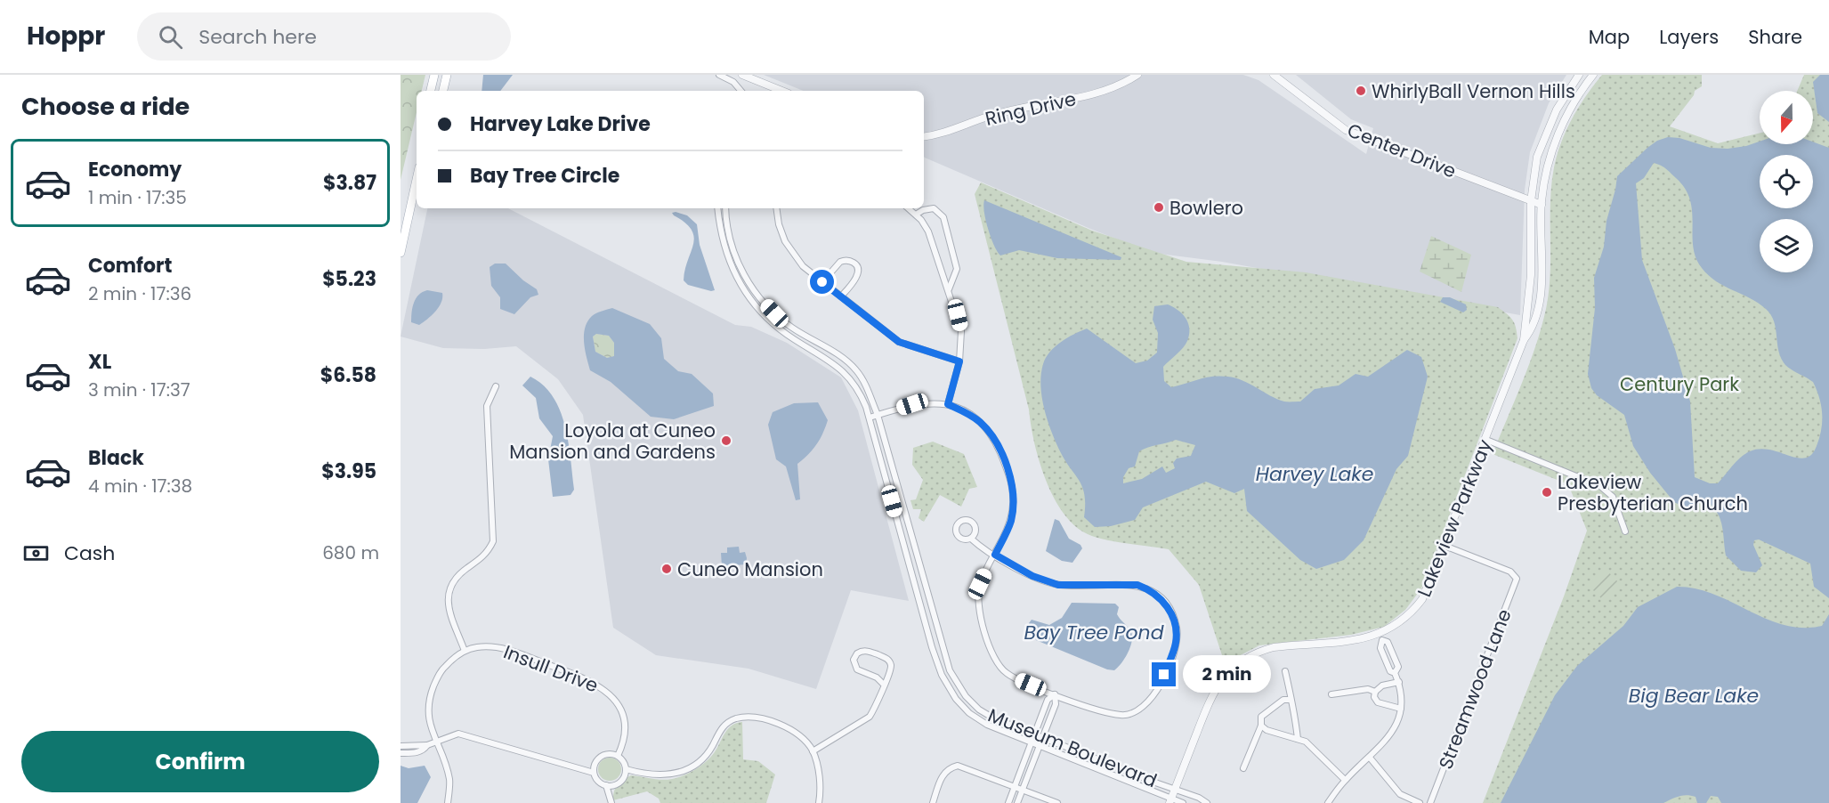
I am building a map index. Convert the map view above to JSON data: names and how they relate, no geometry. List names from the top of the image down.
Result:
{
  "streets": {
    "street": [
      "Ring Drive",
      "Center Drive",
      "Lakeview Parkway",
      "Insull Drive",
      "Streamwood Lane",
      "Museum Boulevard"
    ]
  },
  "crossings": [
    ["Center Drive", "Lakeview Parkway"],
    ["Lakeview Parkway", "Streamwood Lane"],
    ["Lakeview Parkway", "Museum Boulevard"]
  ],
  "water": ["Harvey Lake", "Bay Tree Pond", "Big Bear Lake"],
  "parks": ["Century Park"],
  "places": [
    "WhirlyBall Vernon Hills",
    "Bowlero",
    "Loyola at Cuneo Mansion and Gardens",
    "Lakeview Presbyterian Church",
    "Cuneo Mansion"
  ],
  "north": "bottom",
  "page": {
    "header": "Hoppr",
    "search": "Search here",
    "nav": ["Map", "Layers", "Share"],
    "heading": "Choose a ride",
    "banner": ["Harvey Lake Drive", "Bay Tree Circle"],
    "list": [
      {
        "name": "Economy",
        "note": "1 min · 17:35",
        "value": "$3.87"
      },
      {
        "name": "Comfort",
        "note": "2 min · 17:36",
        "value": "$5.23"
      },
      {
        "name": "XL",
        "note": "3 min · 17:37",
        "value": "$6.58"
      },
      {
        "name": "Black",
        "note": "4 min · 17:38",
        "value": "$3.95"
      }
    ],
    "pay": ["Cash", "680 m"],
    "bubble": "2 min",
    "buttons": "Confirm"
  }
}
